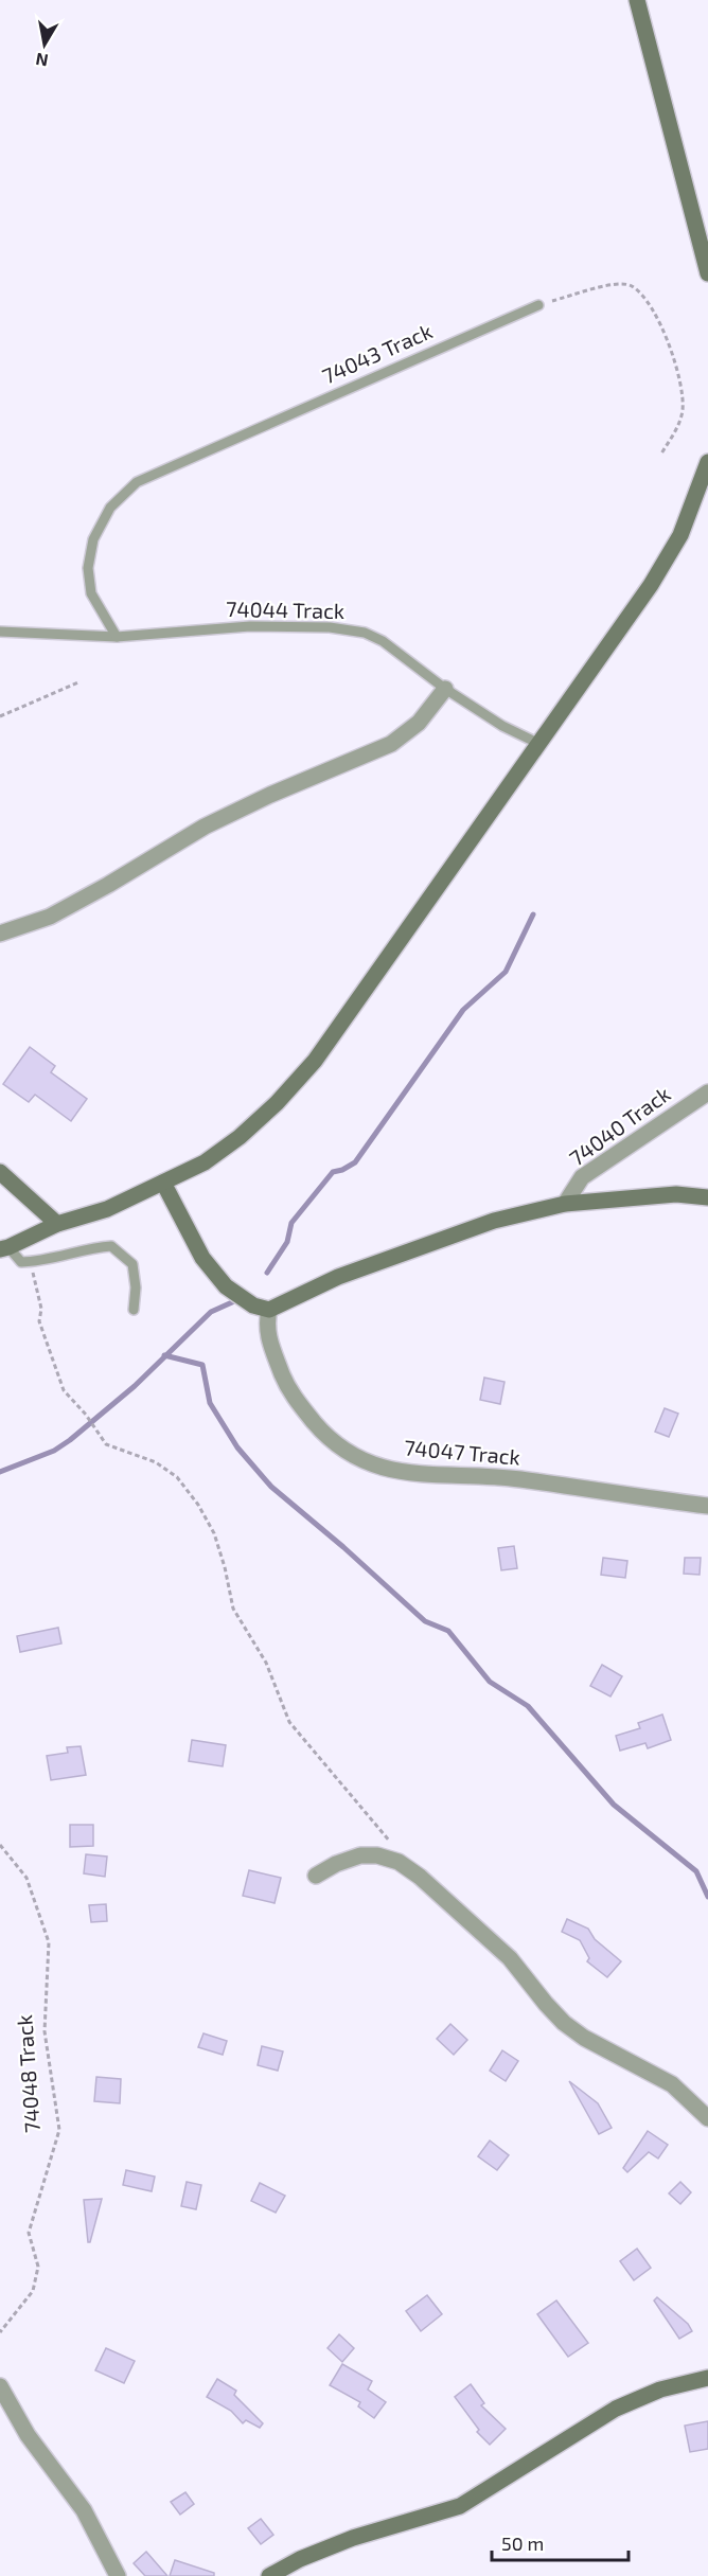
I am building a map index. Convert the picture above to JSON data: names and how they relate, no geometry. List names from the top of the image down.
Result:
{
  "streets": {
    "street": ["74040 Track", "74047 Track"],
    "lane": ["74043 Track", "74044 Track"],
    "path": ["74048 Track"]
  },
  "crossings": [
    ["74043 Track", "74044 Track"]
  ],
  "scale_bar": "50 m",
  "north": "bottom"
}
